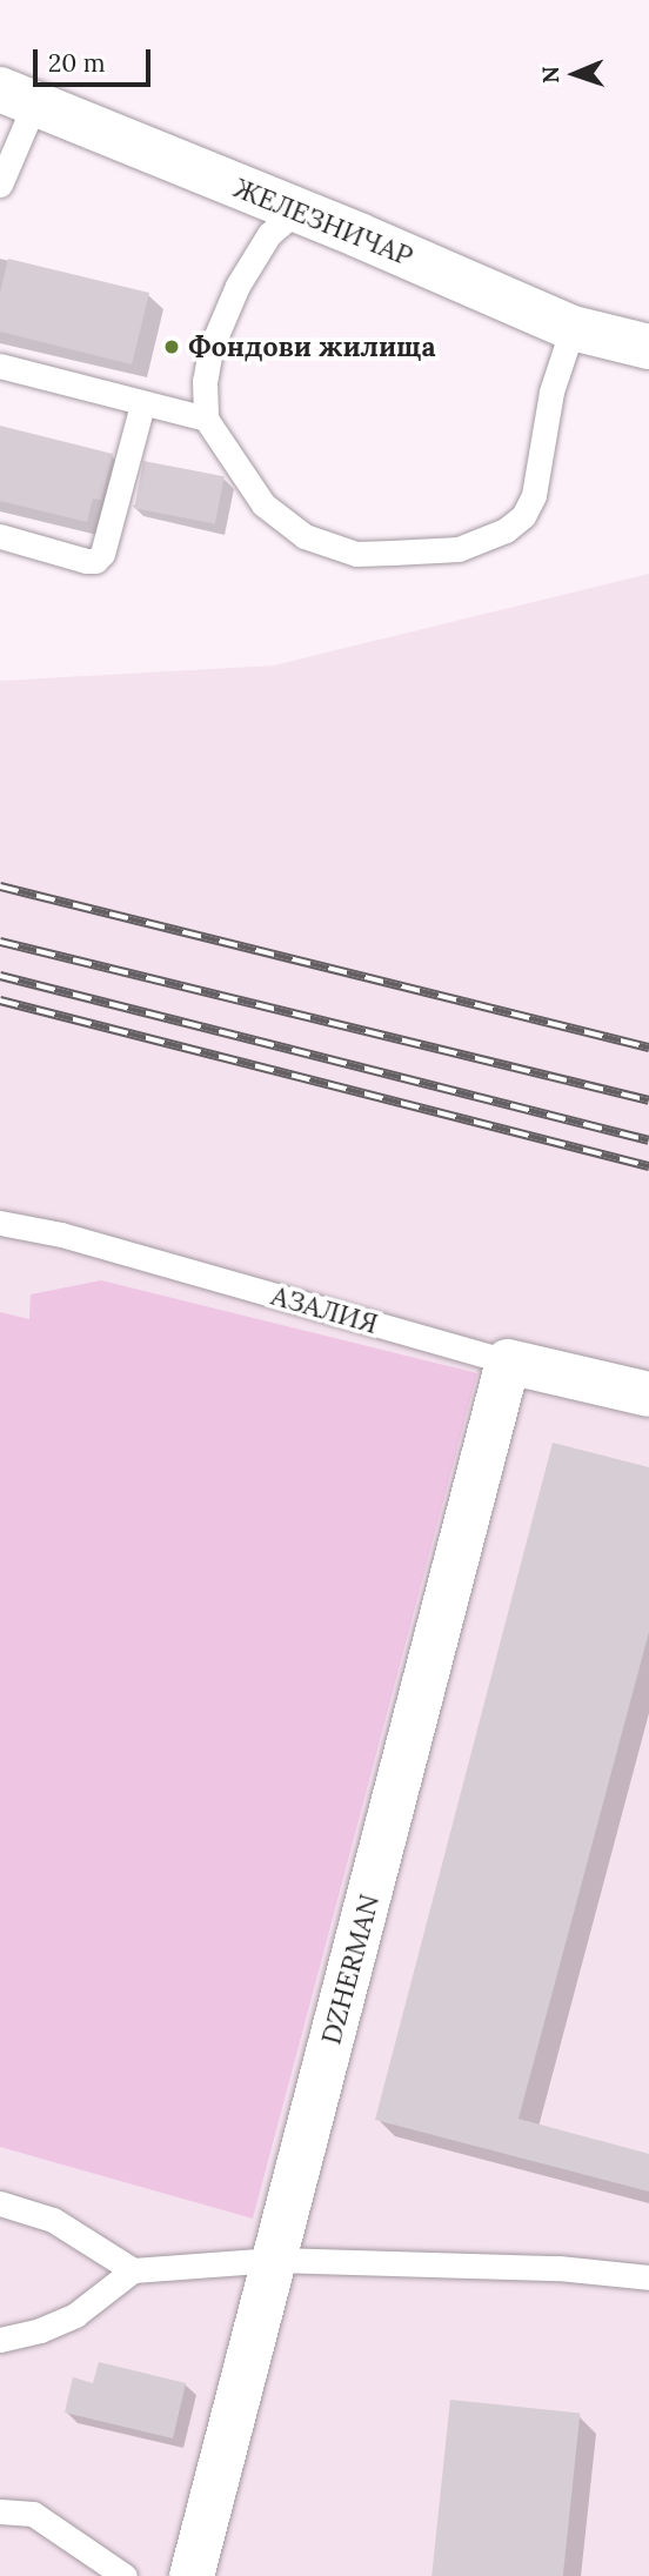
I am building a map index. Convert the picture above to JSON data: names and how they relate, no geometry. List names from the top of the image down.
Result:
{
  "streets": {
    "street": ["ЖЕЛЕЗНИЧАР", "АЗАЛИЯ", "DZHERMAN"]
  },
  "crossings": [
    ["АЗАЛИЯ", "DZHERMAN"]
  ],
  "places": ["Фондови жилища"],
  "scale_bar": "20 m",
  "north": "left"
}
